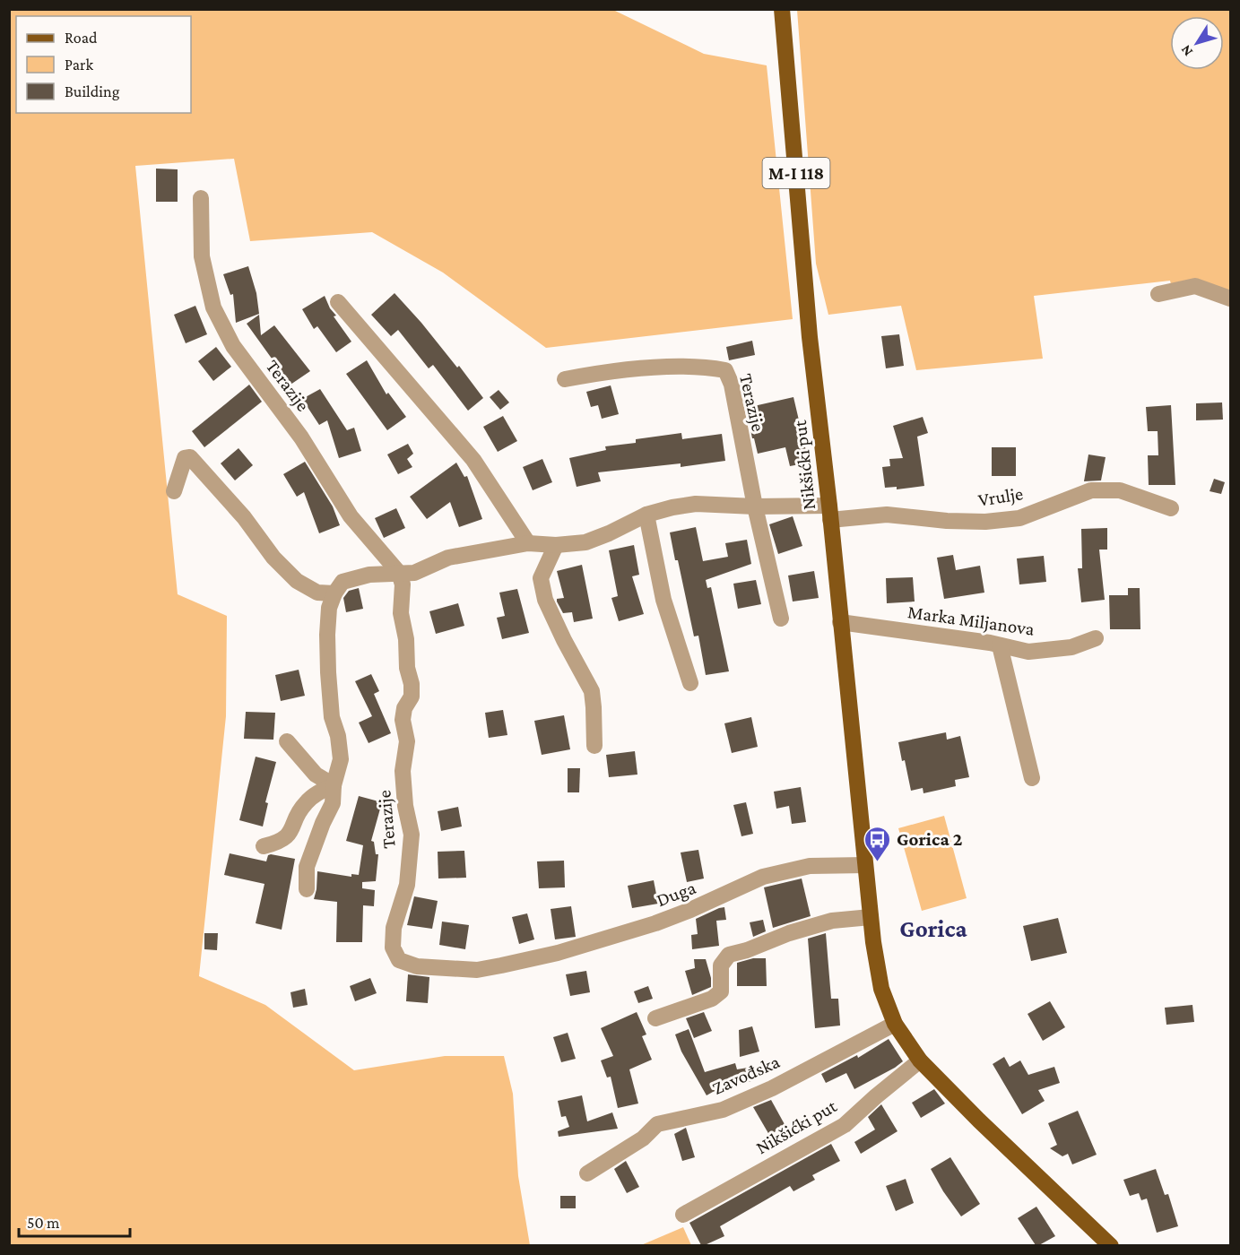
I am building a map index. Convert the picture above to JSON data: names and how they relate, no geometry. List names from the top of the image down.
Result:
{
  "streets": {
    "main road": ["M-I 118", "Nikšićki put"],
    "street": [
      "Terazije",
      "Vrulje",
      "Marka Miljanova",
      "Duga",
      "Zavođska"
    ]
  },
  "crossings": [
    ["Terazije", "Duga"],
    ["Nikšićki put", "Vrulje"],
    ["Nikšićki put", "Marka Miljanova"],
    ["Nikšićki put", "Duga"],
    ["Nikšićki put", "Zavođska"]
  ],
  "districts": ["Gorica"],
  "places": {
    "bus stop": ["Gorica 2"]
  },
  "legend": ["Road", "Park", "Building"],
  "scale_bar": "50 m",
  "north": "bottom left"
}
